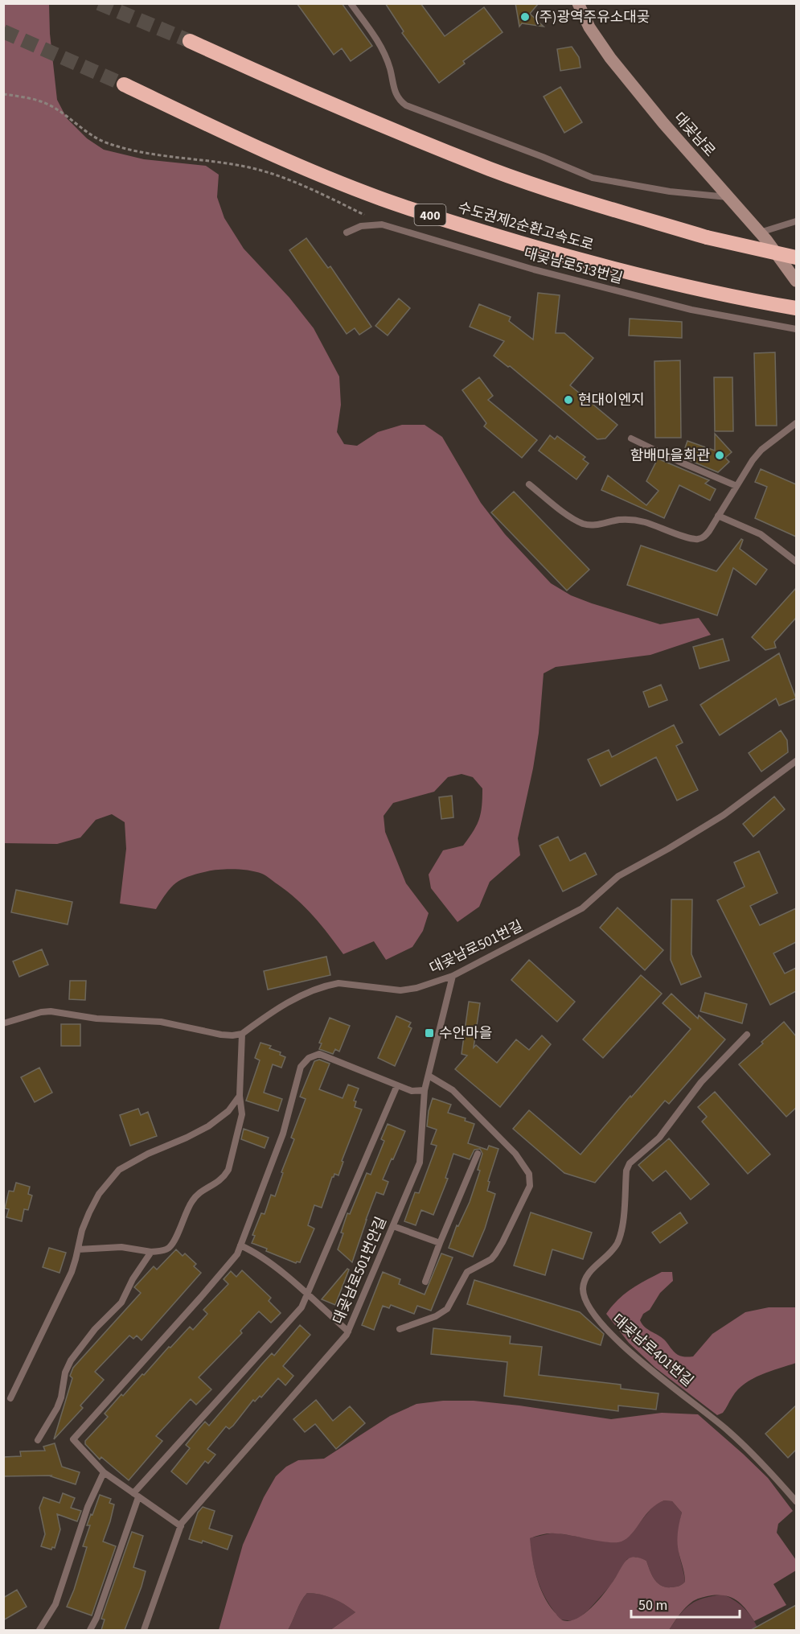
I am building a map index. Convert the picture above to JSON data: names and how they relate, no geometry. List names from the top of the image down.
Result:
{
  "streets": {
    "highway": ["400", "수도권제2순환고속도로"],
    "street": ["대곶남로"],
    "lane": [
      "대곶남로513번길",
      "대곶남로501번길",
      "대곶남로501번안길",
      "대곶남로401번길"
    ]
  },
  "crossings": [
    ["대곶남로501번길", "대곶남로501번안길"]
  ],
  "places": {
    "other": ["(주)광역주유소대곶", "현대이엔지", "함배마을회관"],
    "transit": ["수안마을"]
  },
  "scale_bar": "50 m"
}
